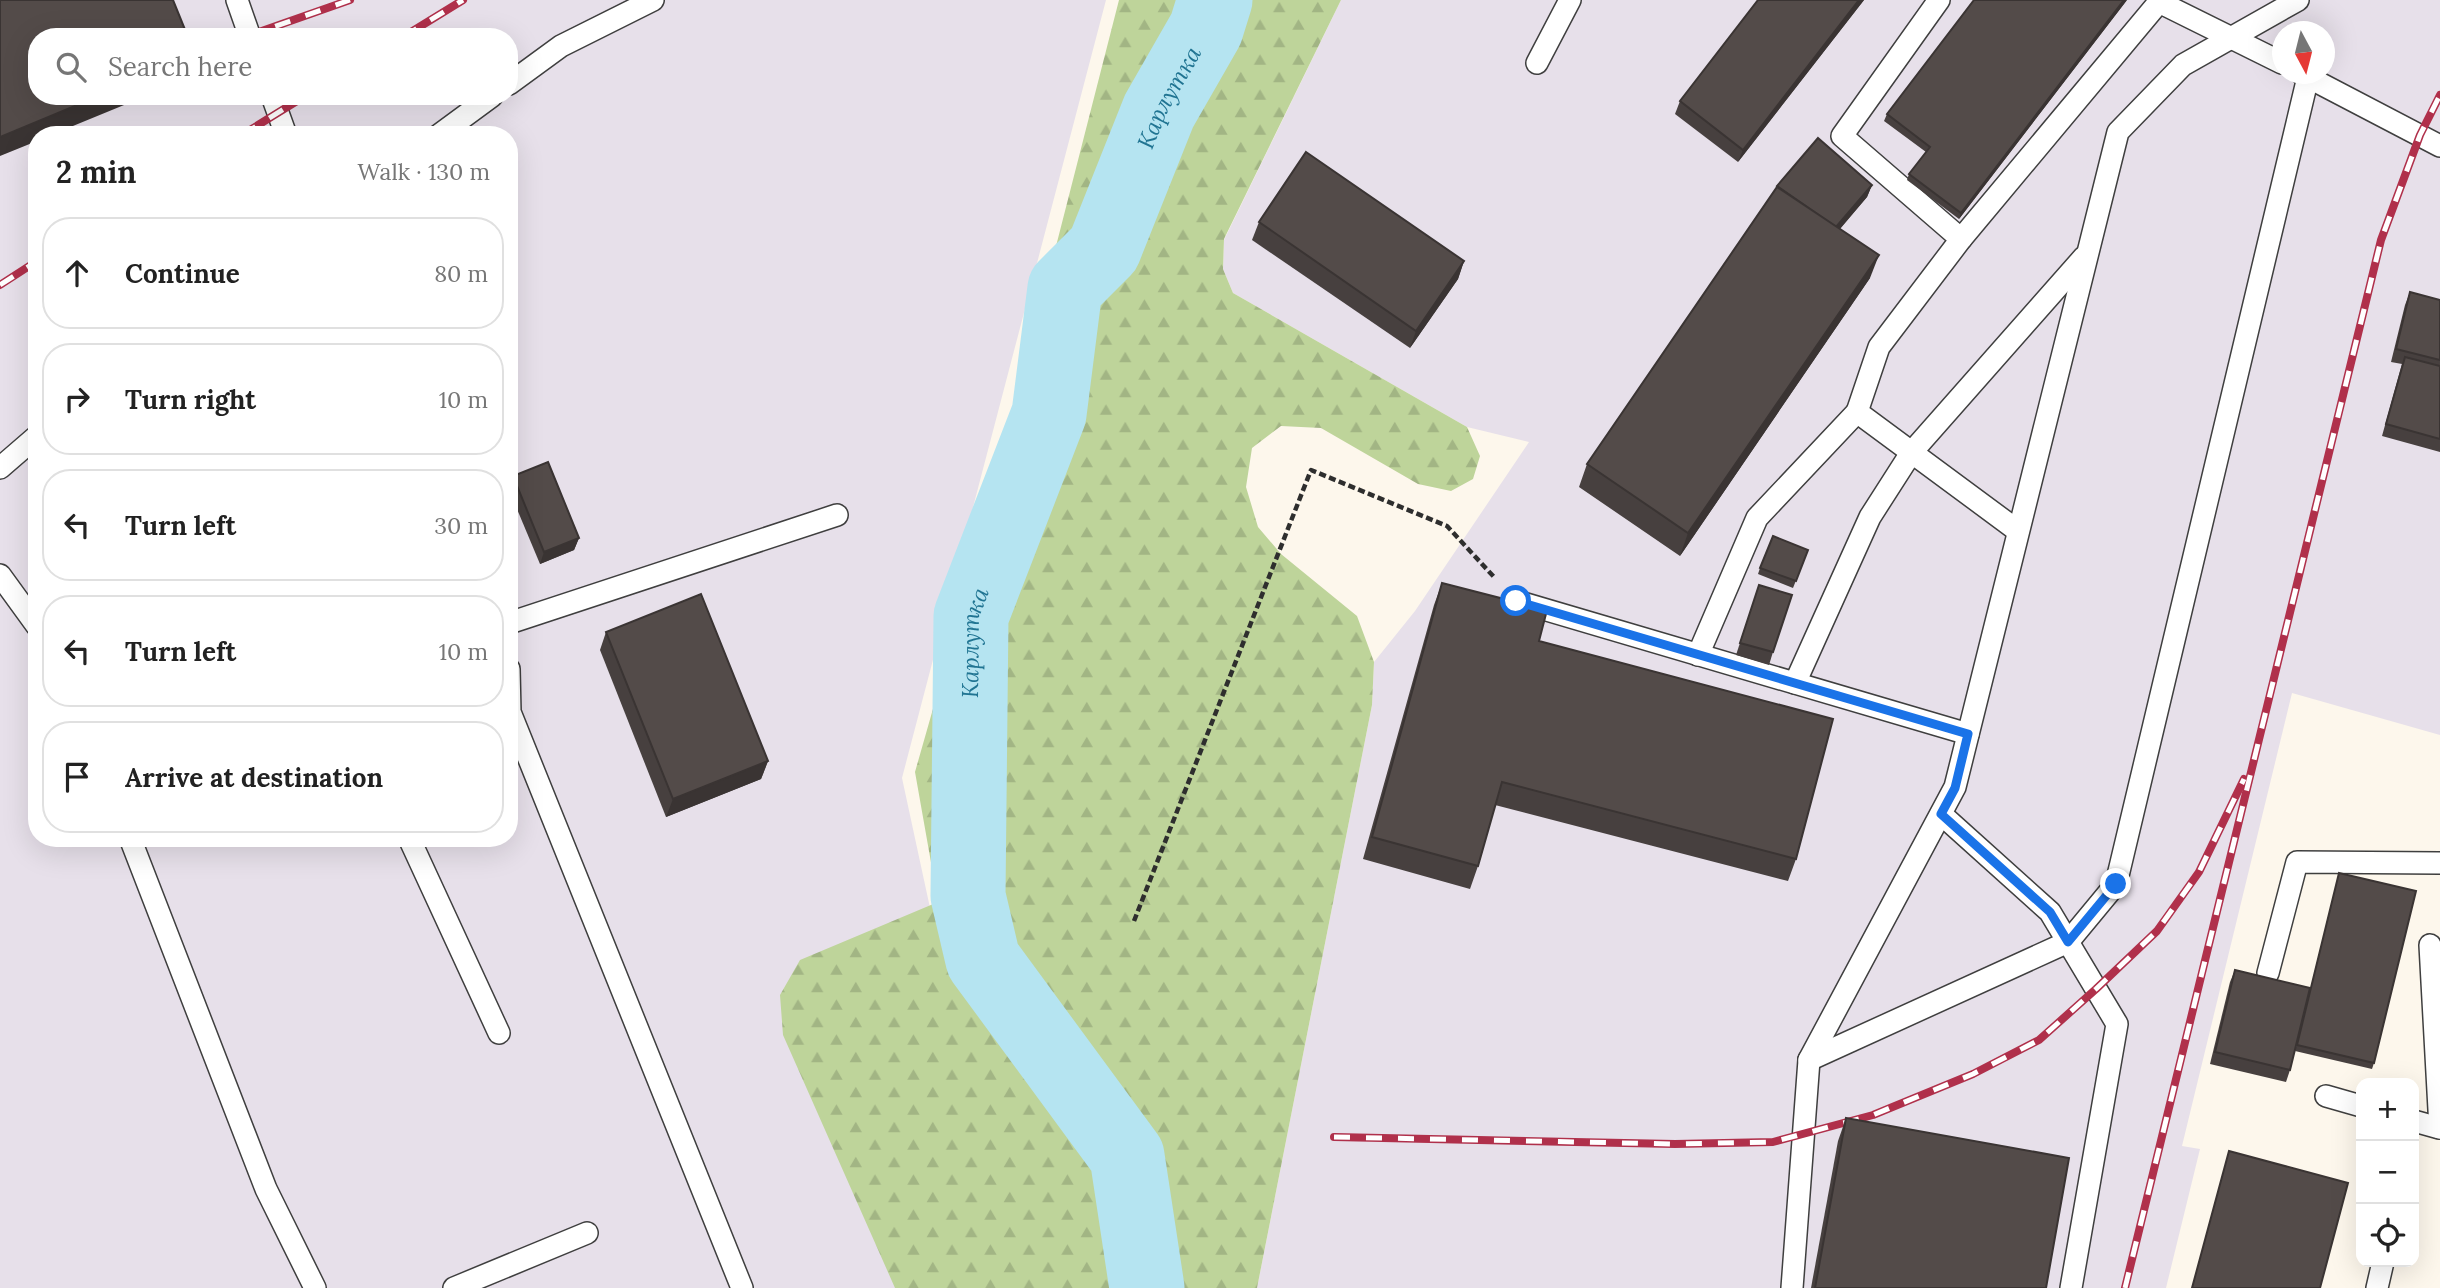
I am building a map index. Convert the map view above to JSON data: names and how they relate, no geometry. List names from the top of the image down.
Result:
{
  "water": ["Карлутка"],
  "north": "bottom",
  "page": {
    "search": "Search here",
    "heading": ["2 min", "Walk · 130 m"],
    "list": [
      ["Continue", "80 m"],
      ["Turn right", "10 m"],
      ["Turn left", "30 m"],
      ["Turn left", "10 m"],
      "Arrive at destination"
    ],
    "map_buttons": ["+", "−"]
  }
}
